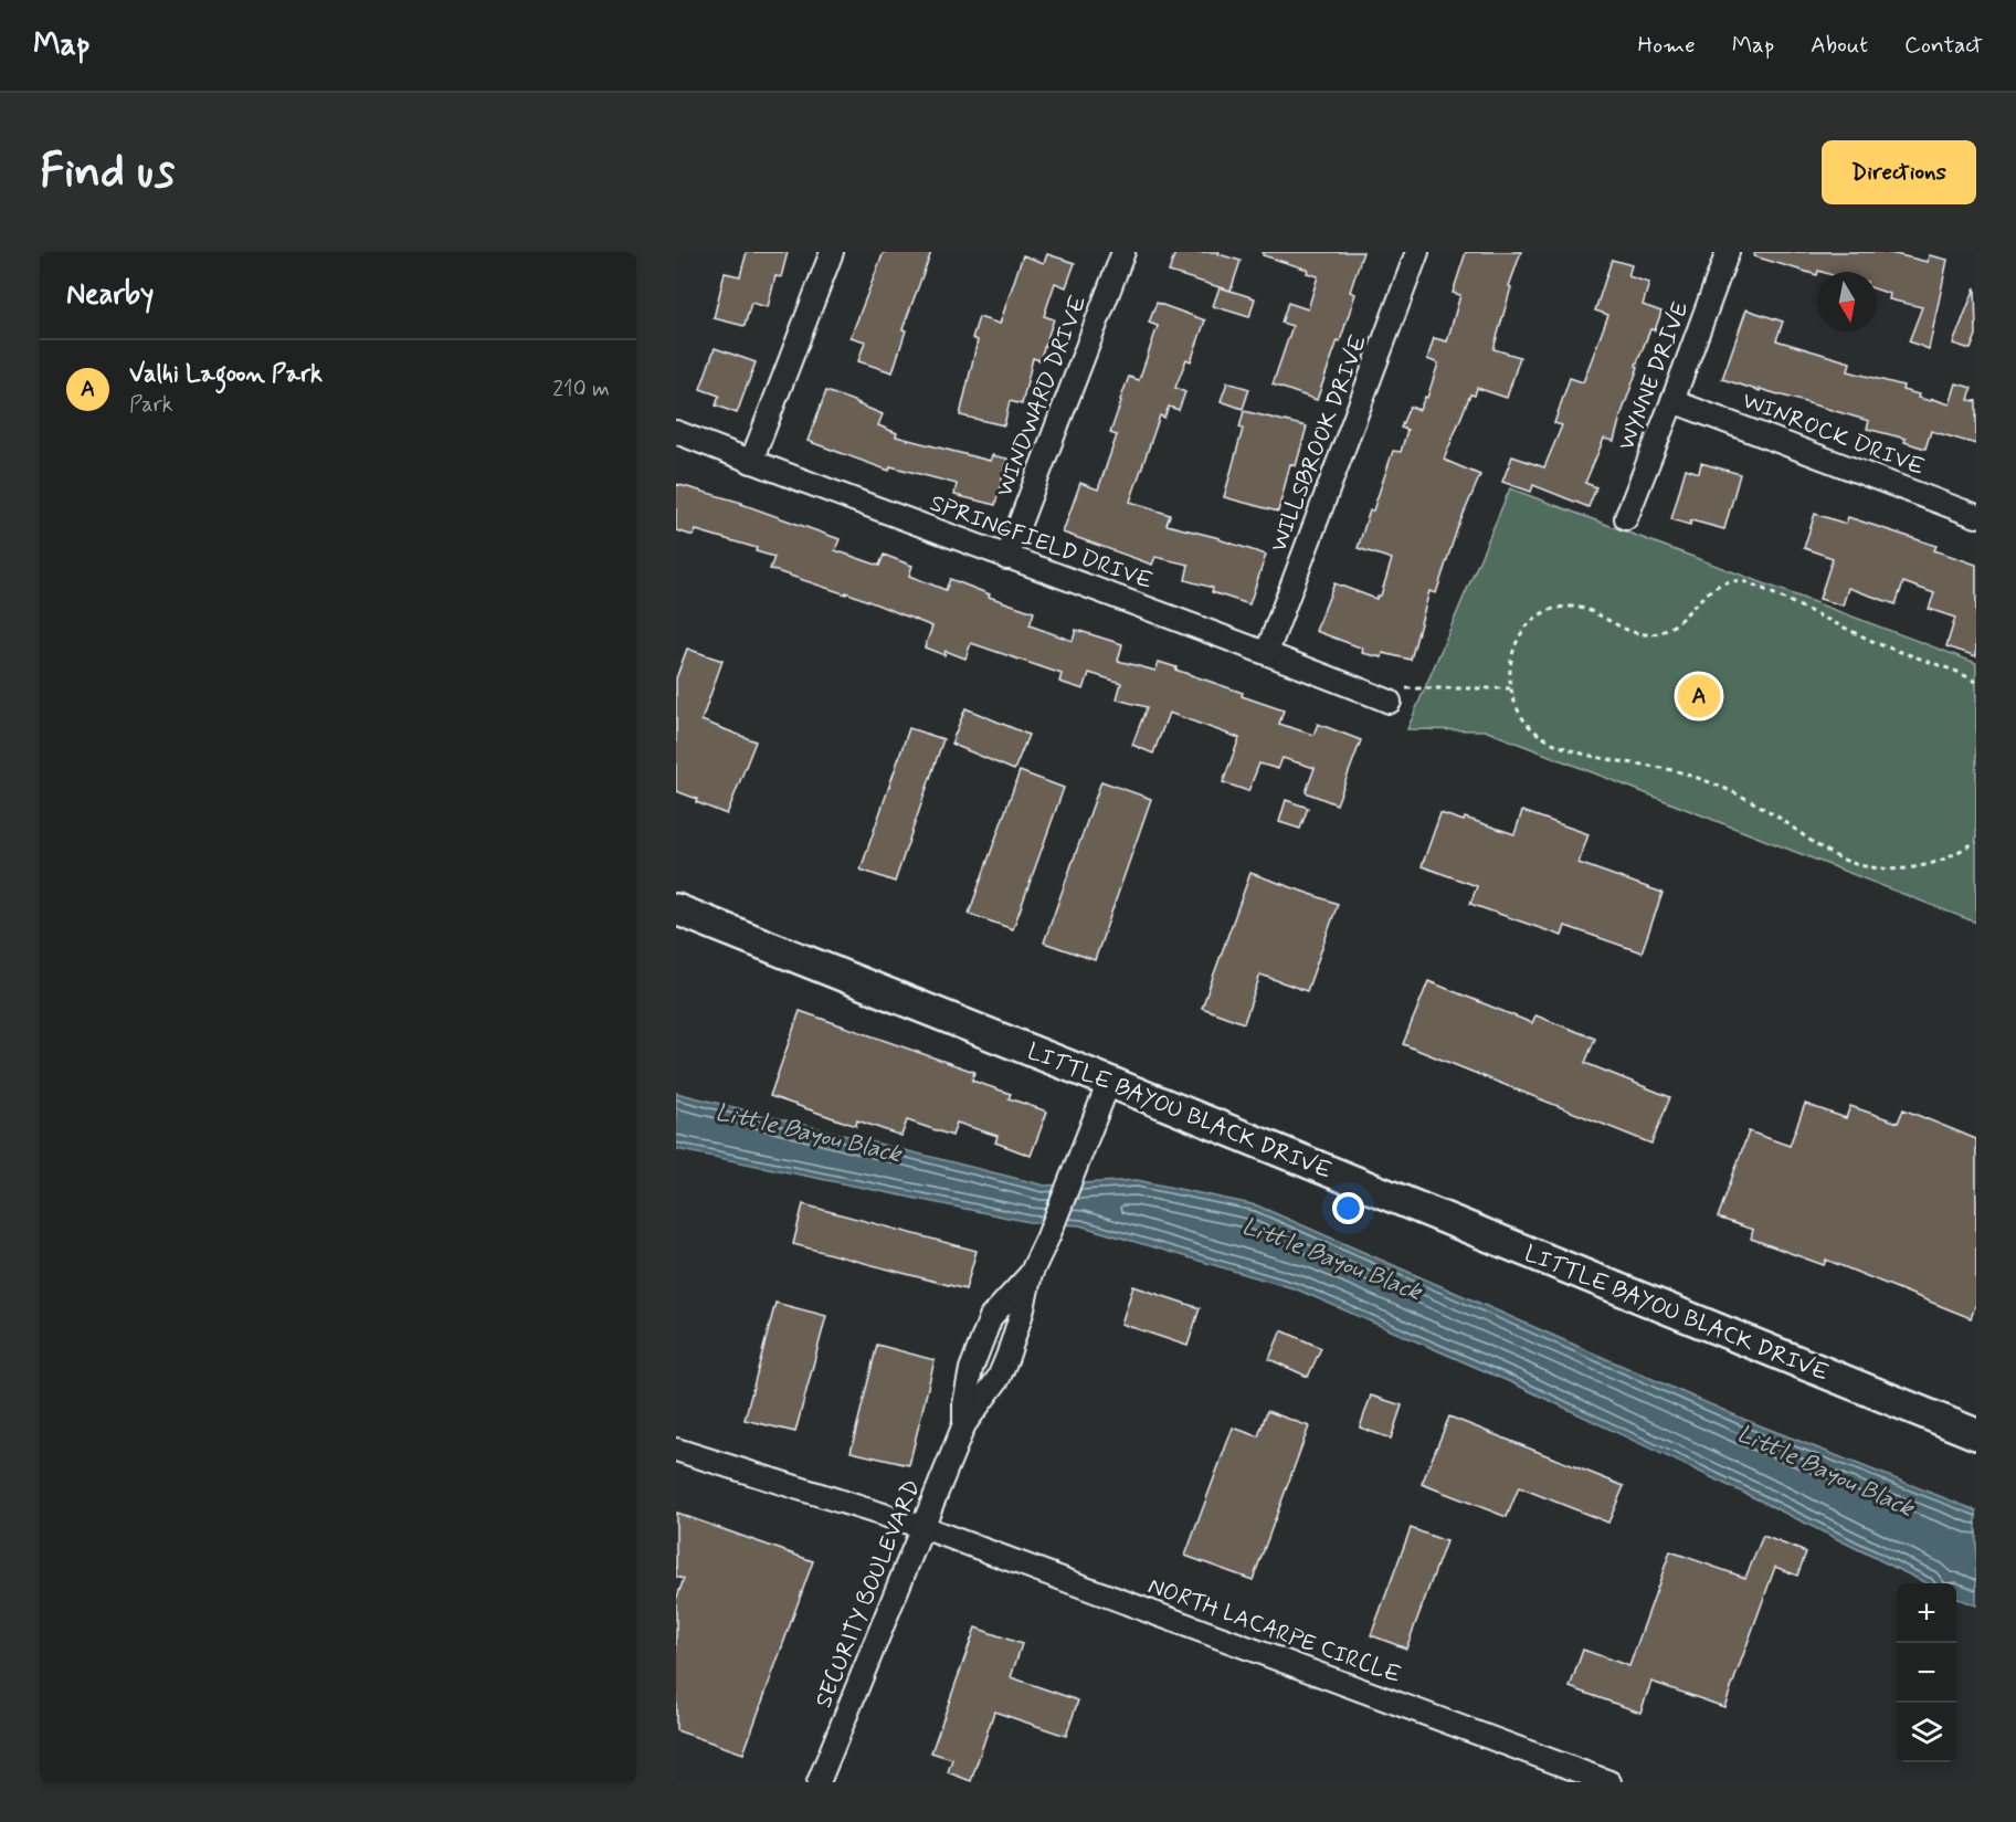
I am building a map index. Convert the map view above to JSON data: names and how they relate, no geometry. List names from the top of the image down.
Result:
{
  "streets": {
    "main road": ["LITTLE BAYOU BLACK DRIVE"],
    "street": [
      "WYNNE DRIVE",
      "WINDWARD DRIVE",
      "WINROCK DRIVE",
      "WILLSBROOK DRIVE",
      "SPRINGFIELD DRIVE",
      "SECURITY BOULEVARD",
      "NORTH LACARPE CIRCLE"
    ]
  },
  "crossings": [
    ["WYNNE DRIVE", "WINROCK DRIVE"],
    ["WINDWARD DRIVE", "SPRINGFIELD DRIVE"],
    ["WILLSBROOK DRIVE", "SPRINGFIELD DRIVE"],
    ["LITTLE BAYOU BLACK DRIVE", "SECURITY BOULEVARD"],
    ["SECURITY BOULEVARD", "NORTH LACARPE CIRCLE"]
  ],
  "water": ["Little Bayou Black"],
  "north": "bottom",
  "page": {
    "header": "Map",
    "nav": [
      "Home",
      "Map",
      "About",
      "Contact"
    ],
    "buttons": "Directions",
    "title": "Find us",
    "heading": "Nearby",
    "list": [
      {
        "mark": "A",
        "name": "Valhi Lagoon Park",
        "note": "Park",
        "value": "210 m"
      }
    ],
    "pins": "A",
    "map_buttons": ["+", "−"]
  }
}
